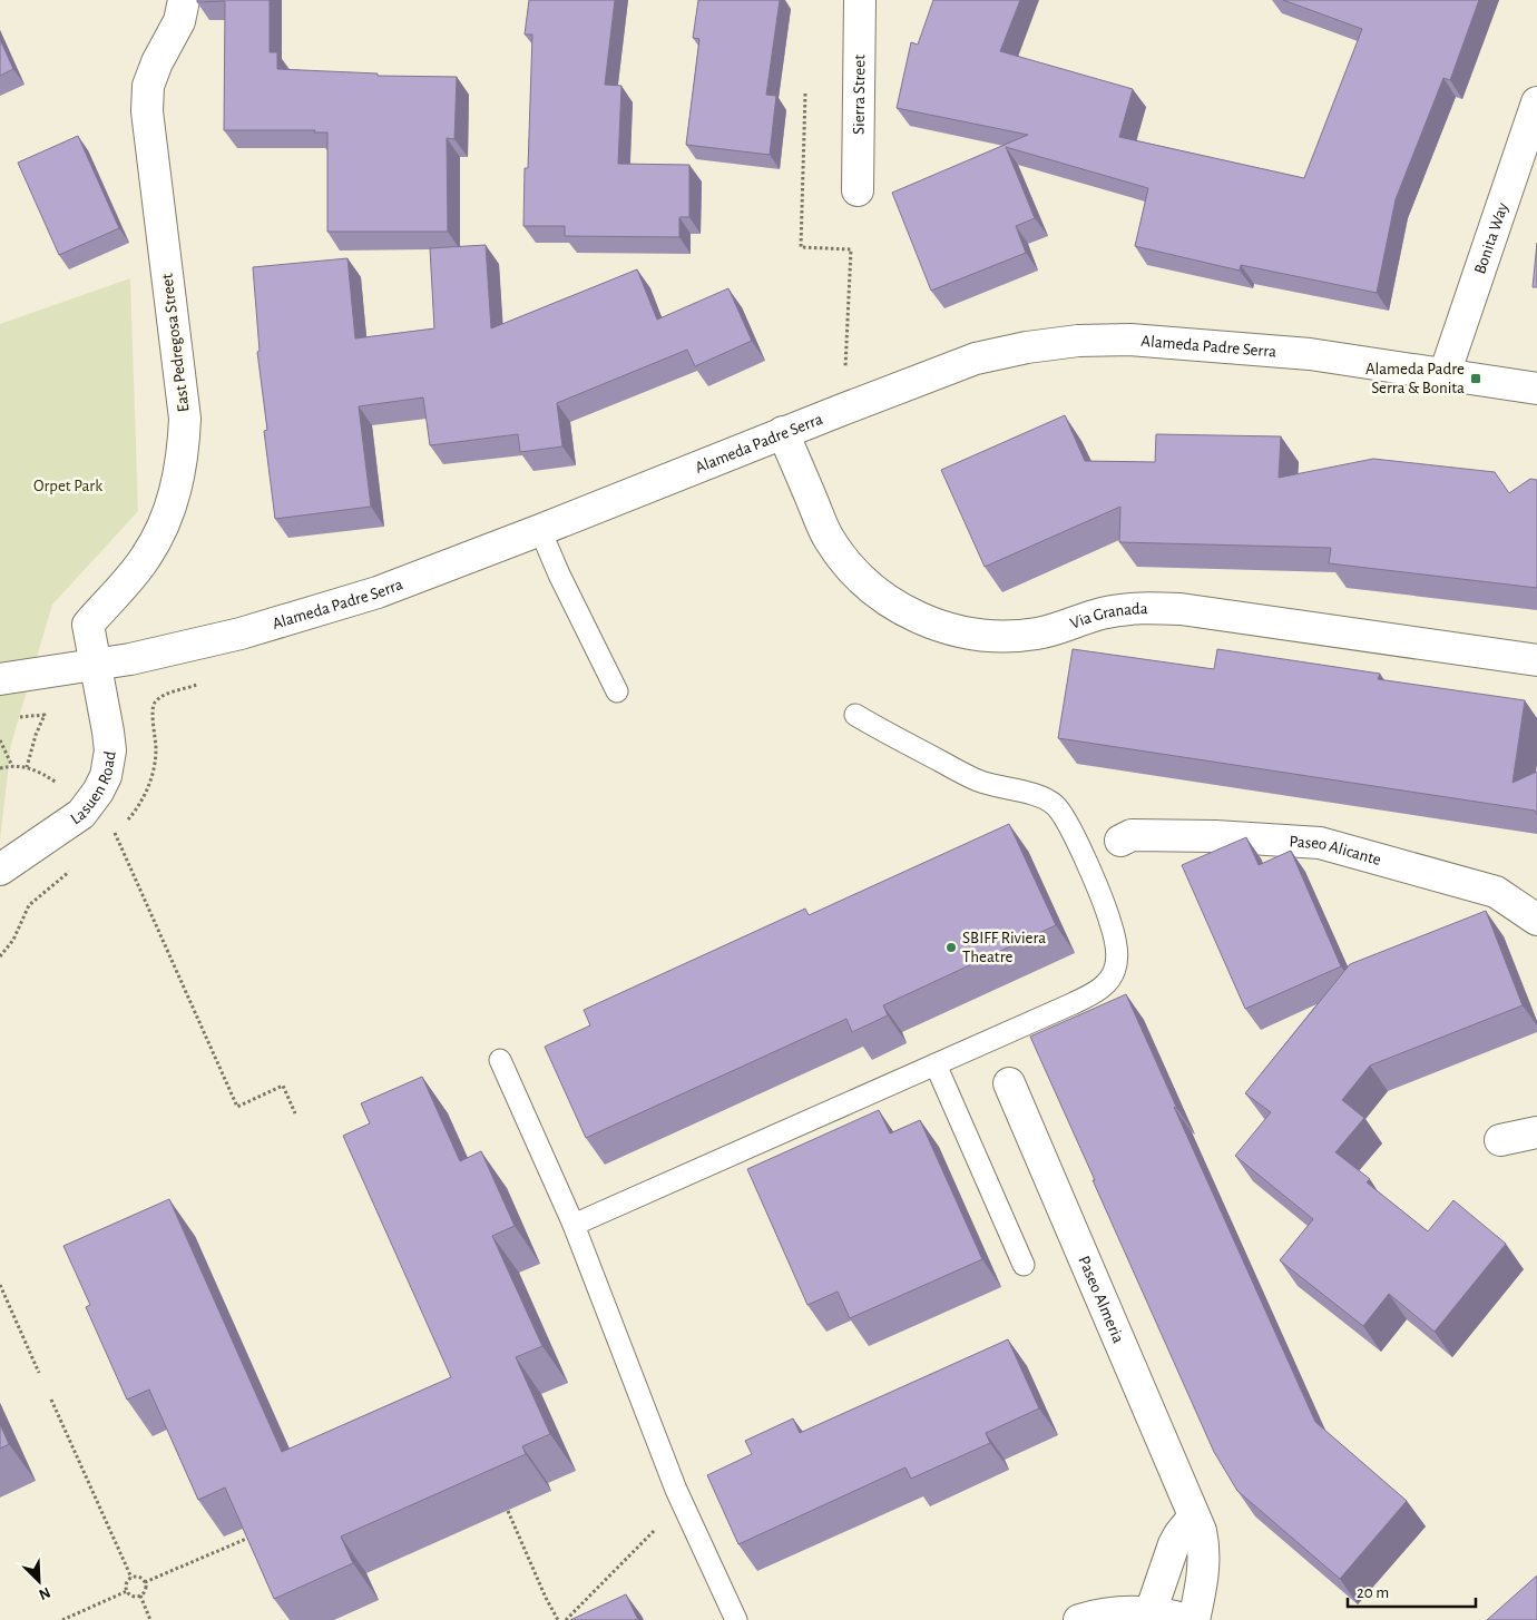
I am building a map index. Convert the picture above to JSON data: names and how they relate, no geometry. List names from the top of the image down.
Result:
{
  "streets": {
    "street": [
      "Sierra Street",
      "Bonita Way",
      "East Pedregosa Street",
      "Alameda Padre Serra",
      "Via Granada",
      "Lasuen Road",
      "Paseo Alicante",
      "Paseo Almeria"
    ]
  },
  "crossings": [
    ["Bonita Way", "Alameda Padre Serra"],
    ["East Pedregosa Street", "Alameda Padre Serra"],
    ["East Pedregosa Street", "Lasuen Road"],
    ["Alameda Padre Serra", "Via Granada"],
    ["Alameda Padre Serra", "Lasuen Road"]
  ],
  "parks": ["Orpet Park"],
  "places": {
    "transit": ["Alameda Padre Serra & Bonita"],
    "other": ["SBIFF Riviera Theatre"]
  },
  "scale_bar": "20 m",
  "north": "bottom right"
}
